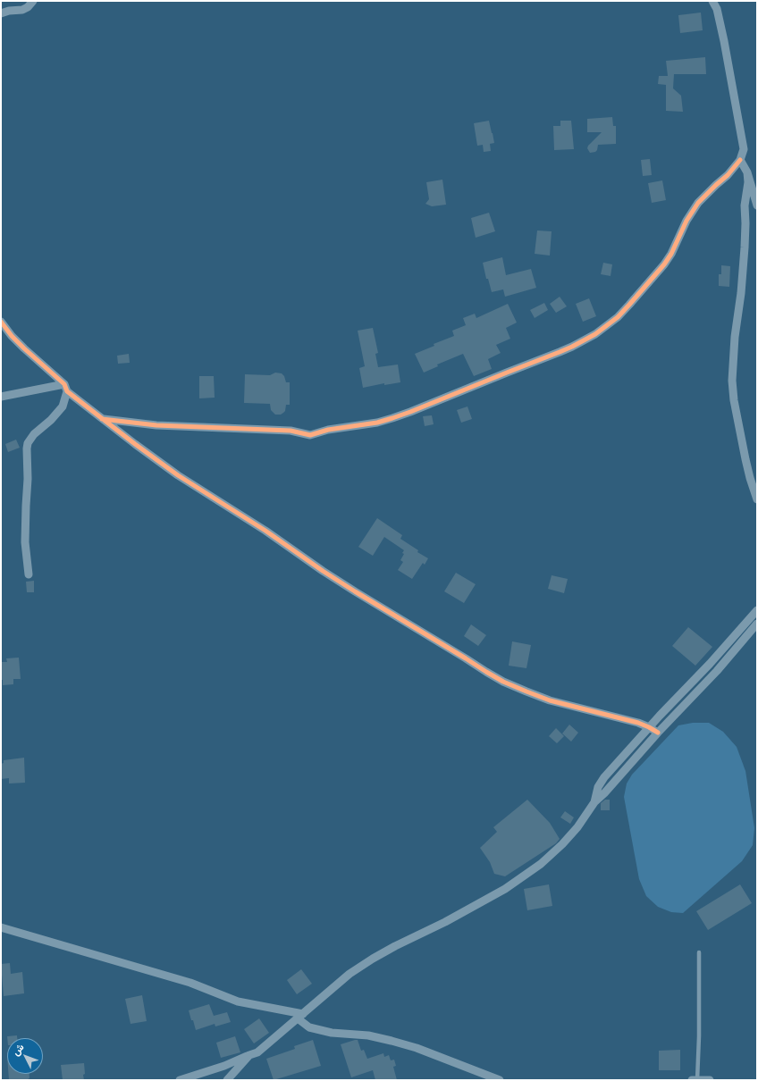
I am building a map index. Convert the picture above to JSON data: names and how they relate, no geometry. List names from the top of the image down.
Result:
{
  "north": "top left"
}
